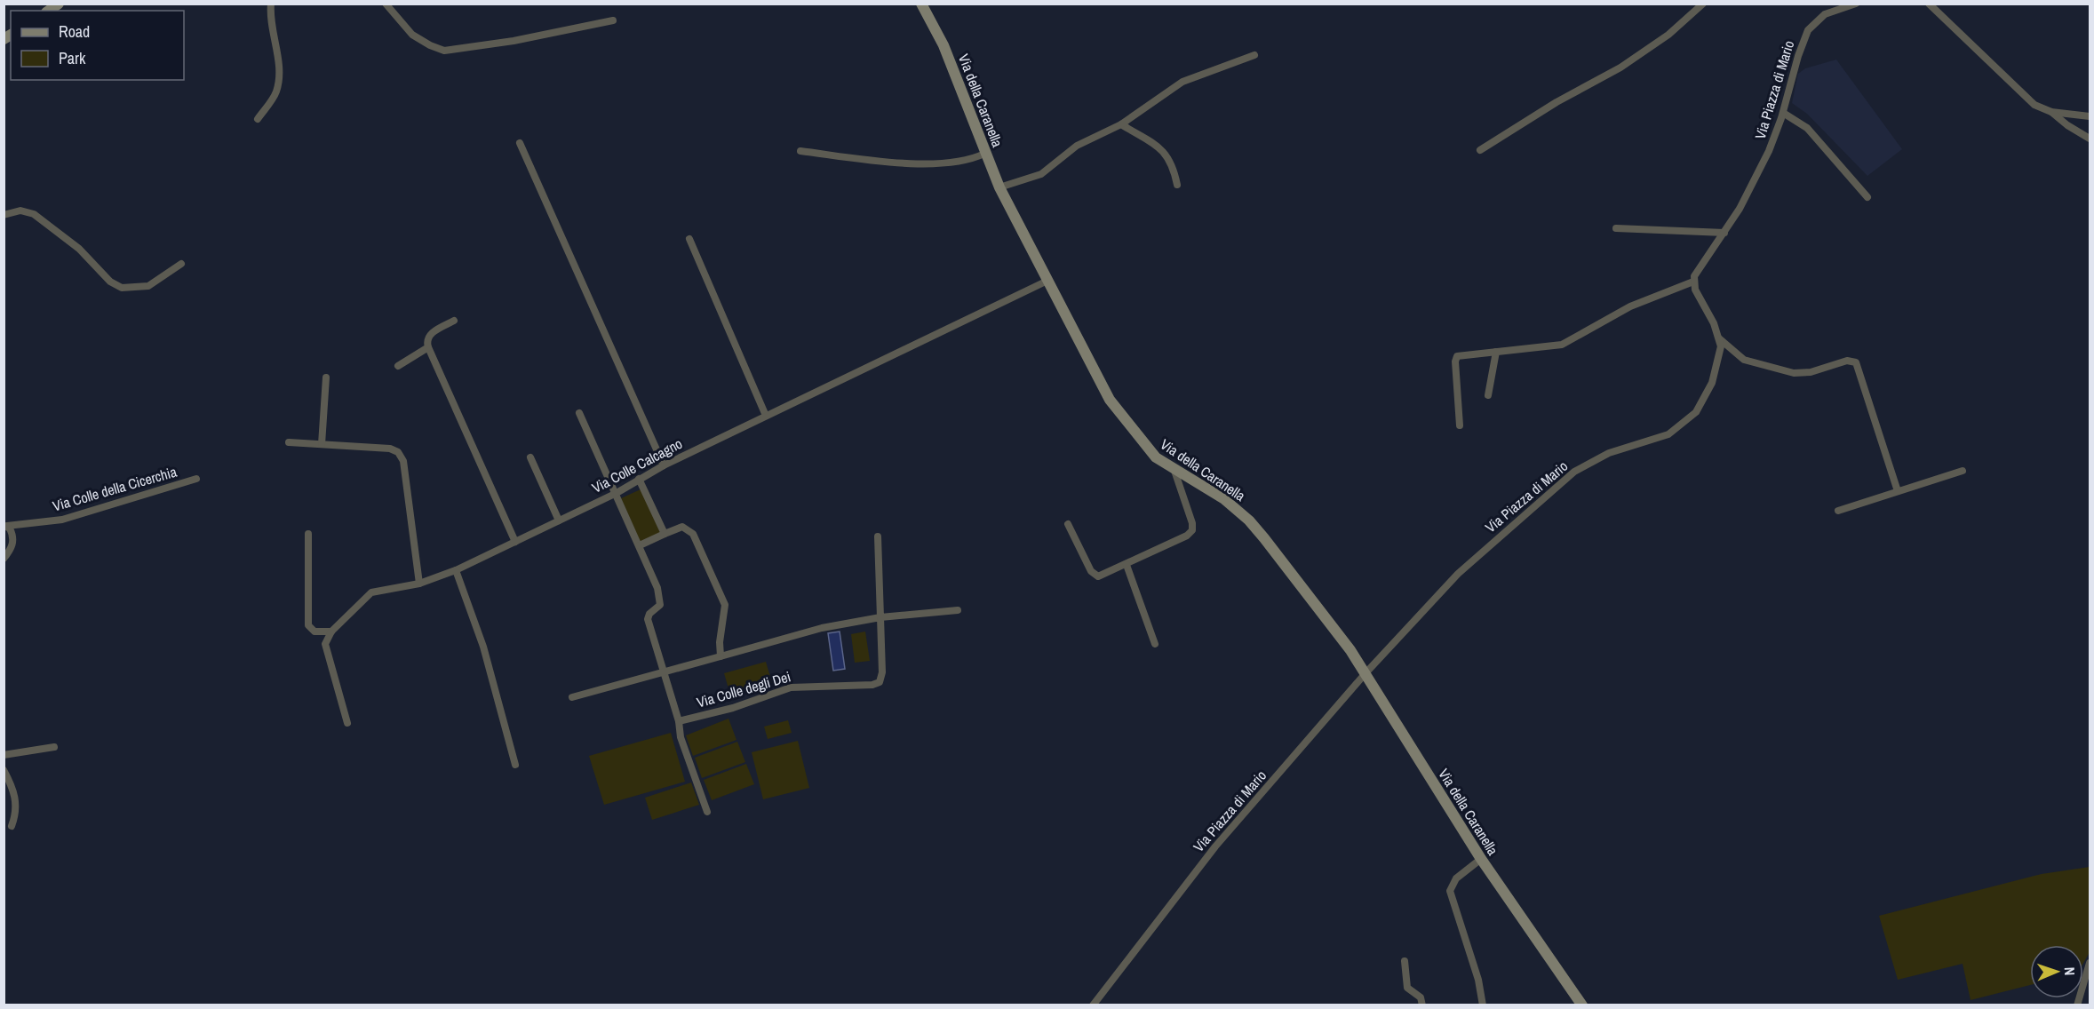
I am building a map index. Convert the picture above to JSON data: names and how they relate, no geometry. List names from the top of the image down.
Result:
{
  "streets": {
    "main road": ["Via della Caranella"],
    "street": [
      "Via Piazza di Mario",
      "Via Colle Calcagno",
      "Via Colle della Cicerchia",
      "Via Colle degli Dei"
    ]
  },
  "crossings": [
    ["Via Piazza di Mario", "Via della Caranella"],
    ["Via della Caranella", "Via Colle Calcagno"]
  ],
  "legend": ["Road", "Park"],
  "north": "right"
}
